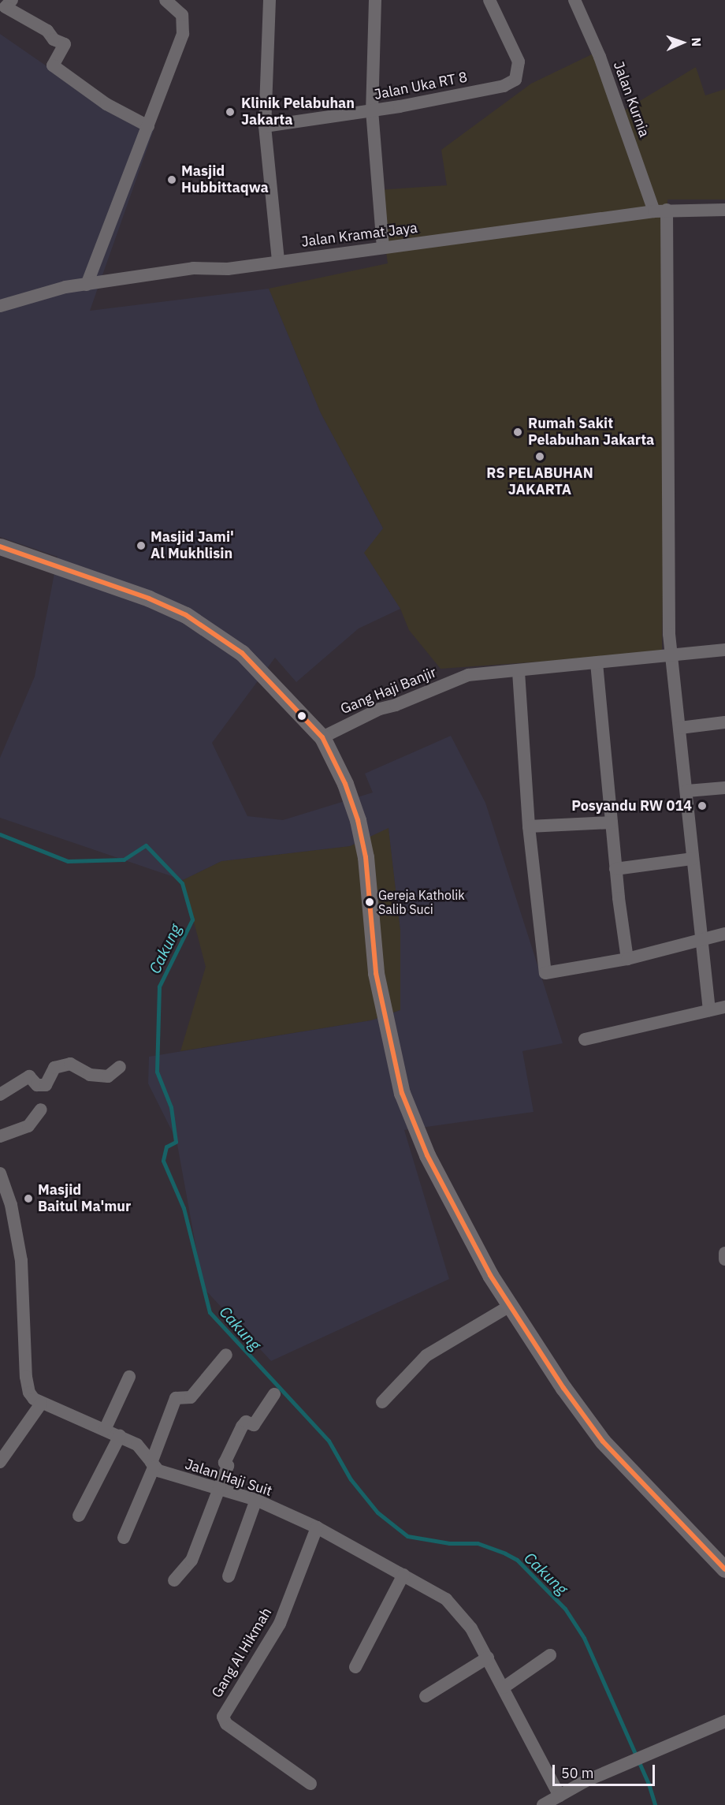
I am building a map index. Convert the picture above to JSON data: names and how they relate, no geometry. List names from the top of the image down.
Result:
{
  "streets": {
    "street": [
      "Jalan Uka RT 8",
      "Jalan Kurnia",
      "Jalan Kramat Jaya",
      "Gang Haji Banjir",
      "Jalan Haji Suit",
      "Gang Al Hikmah"
    ]
  },
  "crossings": [
    ["Jalan Kurnia", "Jalan Kramat Jaya"],
    ["Jalan Kurnia", "Gang Haji Banjir"],
    ["Jalan Haji Suit", "Gang Al Hikmah"]
  ],
  "water": ["Cakung"],
  "places": [
    "Klinik Pelabuhan Jakarta",
    "Masjid Hubbittaqwa",
    "Rumah Sakit Pelabuhan Jakarta",
    "RS PELABUHAN JAKARTA",
    "Masjid Jami' Al Mukhlisin",
    "Posyandu RW 014",
    "Gereja Katholik Salib Suci",
    "Masjid Baitul Ma'mur"
  ],
  "scale_bar": "50 m",
  "north": "right"
}
